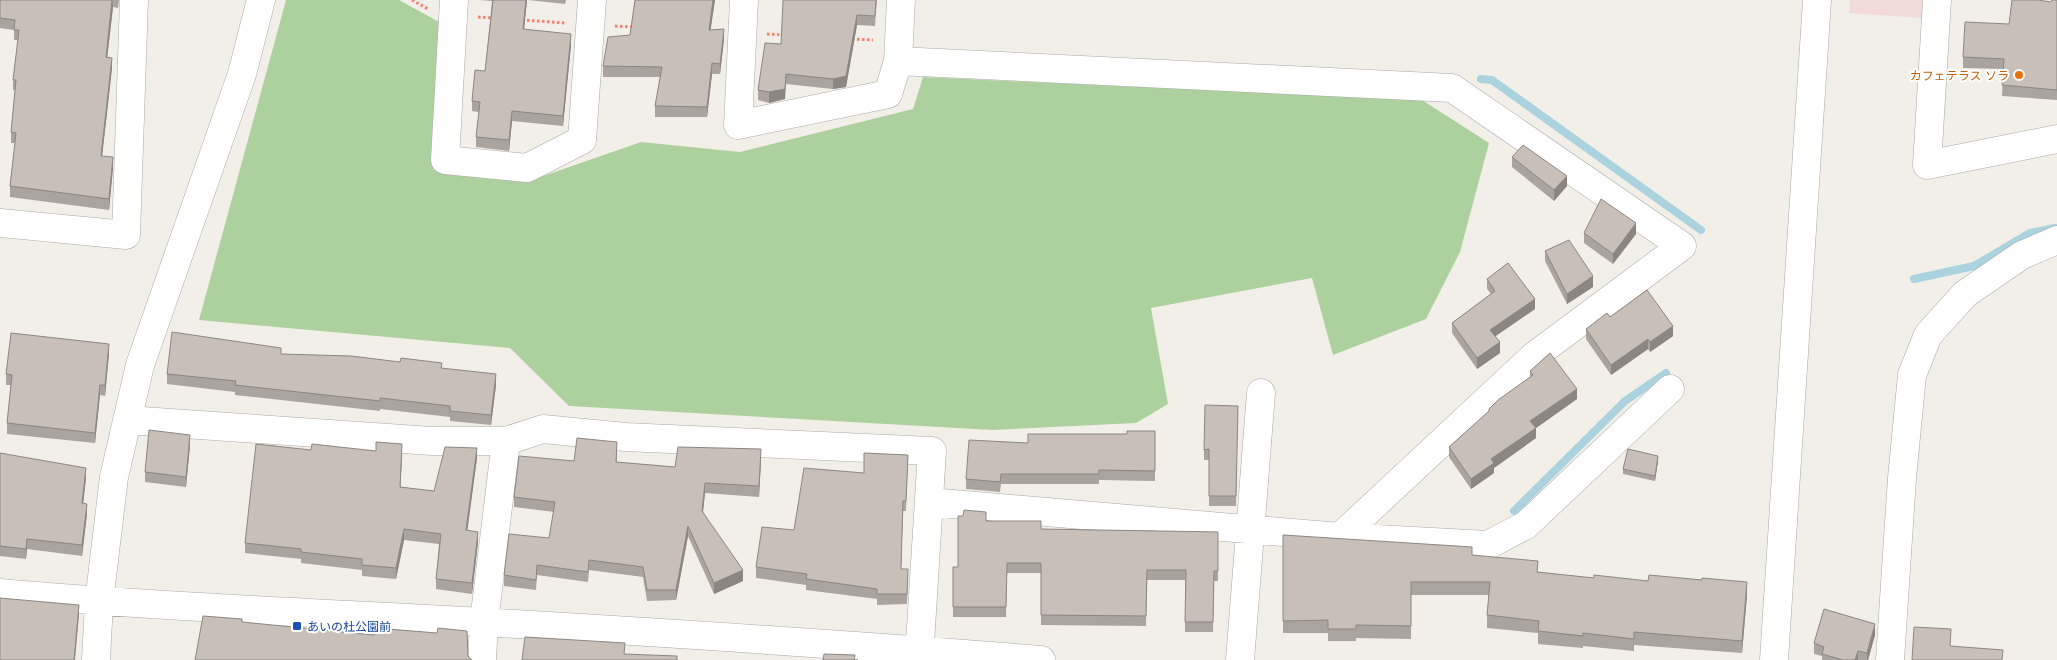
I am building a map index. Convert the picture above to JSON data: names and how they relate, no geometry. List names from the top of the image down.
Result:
{
  "places": {
    "other": ["カフェテラス ソラ"],
    "transit": ["あいの杜公園前"]
  }
}
